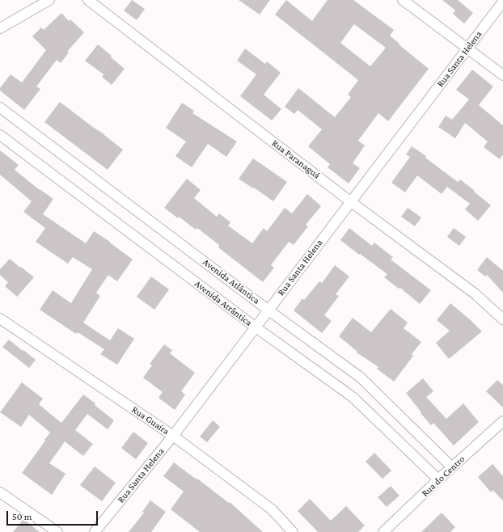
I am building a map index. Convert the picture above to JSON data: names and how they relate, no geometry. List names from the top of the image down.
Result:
{
  "streets": {
    "street": [
      "Rua Santa Helena",
      "Rua Paranaguá",
      "Avenida Atlântica",
      "Avenida Atrântica",
      "Rua Guaíra",
      "Rua do Centro"
    ]
  },
  "crossings": [
    ["Rua Santa Helena", "Rua Paranaguá"],
    ["Rua Santa Helena", "Avenida Atlântica"],
    ["Rua Santa Helena", "Avenida Atrântica"],
    ["Rua Santa Helena", "Rua Guaíra"],
    ["Avenida Atlântica", "Rua do Centro"],
    ["Avenida Atrântica", "Rua do Centro"]
  ],
  "scale_bar": "50 m"
}
